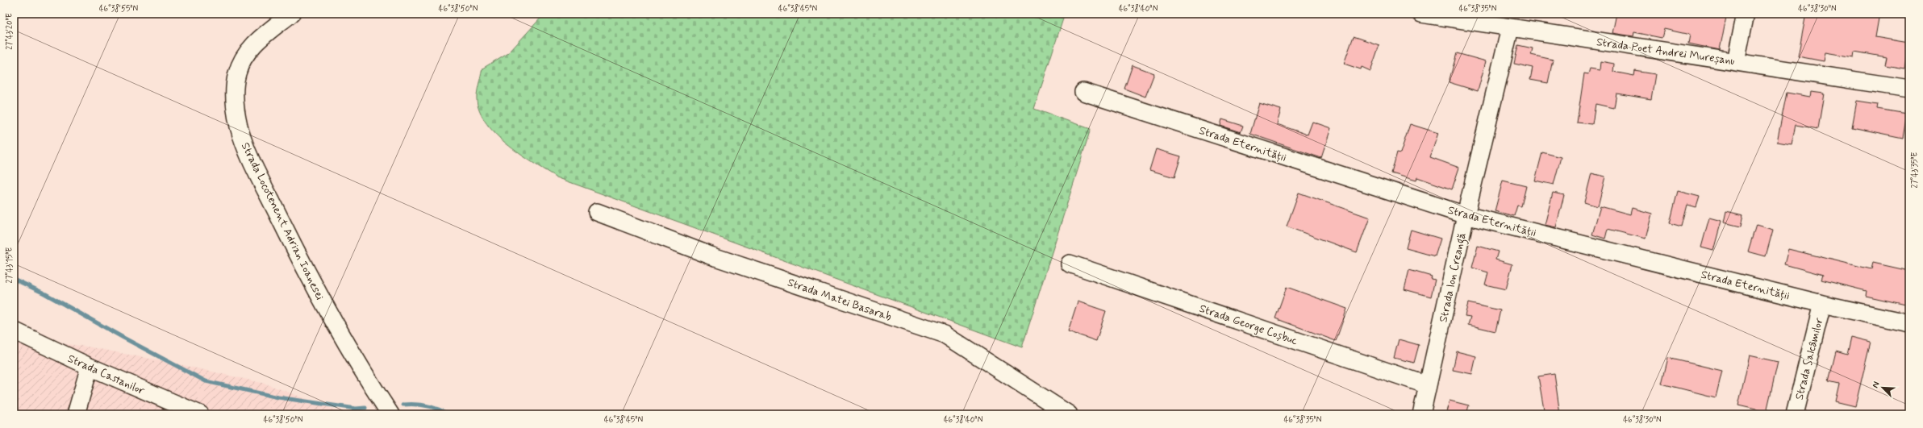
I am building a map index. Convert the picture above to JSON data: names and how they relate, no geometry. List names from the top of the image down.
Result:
{
  "streets": {
    "street": [
      "Strada Poet Andrei Mureșanu",
      "Strada Eternității",
      "Strada Locotenent Adrian Ioanesei",
      "Strada Ion Creangă",
      "Strada Matei Basarab",
      "Strada George Coșbuc",
      "Strada Salcâmilor",
      "Strada Castanilor"
    ]
  },
  "crossings": [
    ["Strada Poet Andrei Mureșanu", "Strada Ion Creangă"],
    ["Strada Eternității", "Strada Ion Creangă"],
    ["Strada Eternității", "Strada Salcâmilor"],
    ["Strada Ion Creangă", "Strada George Coșbuc"]
  ],
  "north": "top left",
  "coordinates": [
    "46°38'55\"N",
    "46°38'50\"N",
    "46°38'45\"N",
    "46°38'40\"N",
    "46°38'35\"N",
    "46°38'30\"N",
    "27°43'20\"E",
    "27°43'35\"E",
    "27°43'15\"E"
  ]
}
